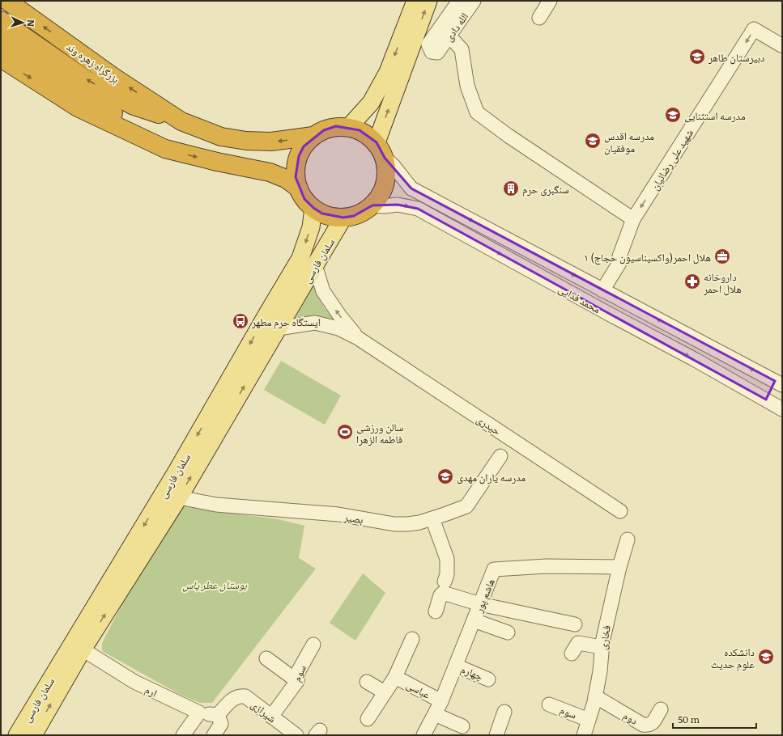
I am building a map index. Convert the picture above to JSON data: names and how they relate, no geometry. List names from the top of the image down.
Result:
{
  "streets": {
    "highway": ["بزرگراه زهره وند"],
    "main road": ["سلمان فارسی"],
    "street": [
      "الله دادی",
      "شهید علی رضائیان",
      "محمد فدایی",
      "حیدری",
      "بصیر",
      "هاشم پور",
      "فخاری",
      "چهارم",
      "سوم",
      "عباسی",
      "ارم",
      "شیرازی",
      "دوم"
    ]
  },
  "crossings": [
    ["بزرگراه زهره وند", "سلمان فارسی"],
    ["بزرگراه زهره وند", "محمد فدایی"],
    ["شهید علی رضائیان", "محمد فدایی"],
    ["سلمان فارسی", "محمد فدایی"],
    ["سلمان فارسی", "بصیر"],
    ["سلمان فارسی", "ارم"],
    ["هاشم پور", "فخاری"],
    ["هاشم پور", "چهارم"],
    ["هاشم پور", "عباسی"],
    ["فخاری", "سوم"],
    ["فخاری", "دوم"],
    ["سوم", "شیرازی"],
    ["ارم", "شیرازی"]
  ],
  "one_way": ["شهید علی رضائیان"],
  "parks": ["بوستان عطر یاس"],
  "places": {
    "school or university": [
      "دبیرستان طاهر",
      "مدرسه استثنایی",
      "مدرسه اقدس موفقیان",
      "مدرسه یاران مهدی",
      "دانشکده علوم حدیث"
    ],
    "building": ["سنگبری حرم"],
    "office": ["هلال احمر(واکسیناسیون حجاج) ۱"],
    "pharmacy": ["داروخانه هلال احمر"],
    "bus stop": ["ایستگاه حرم مطهر"],
    "sports": ["سالن ورزشی فاطمه الزهرا"]
  },
  "scale_bar": "50 m",
  "north": "right"
}
